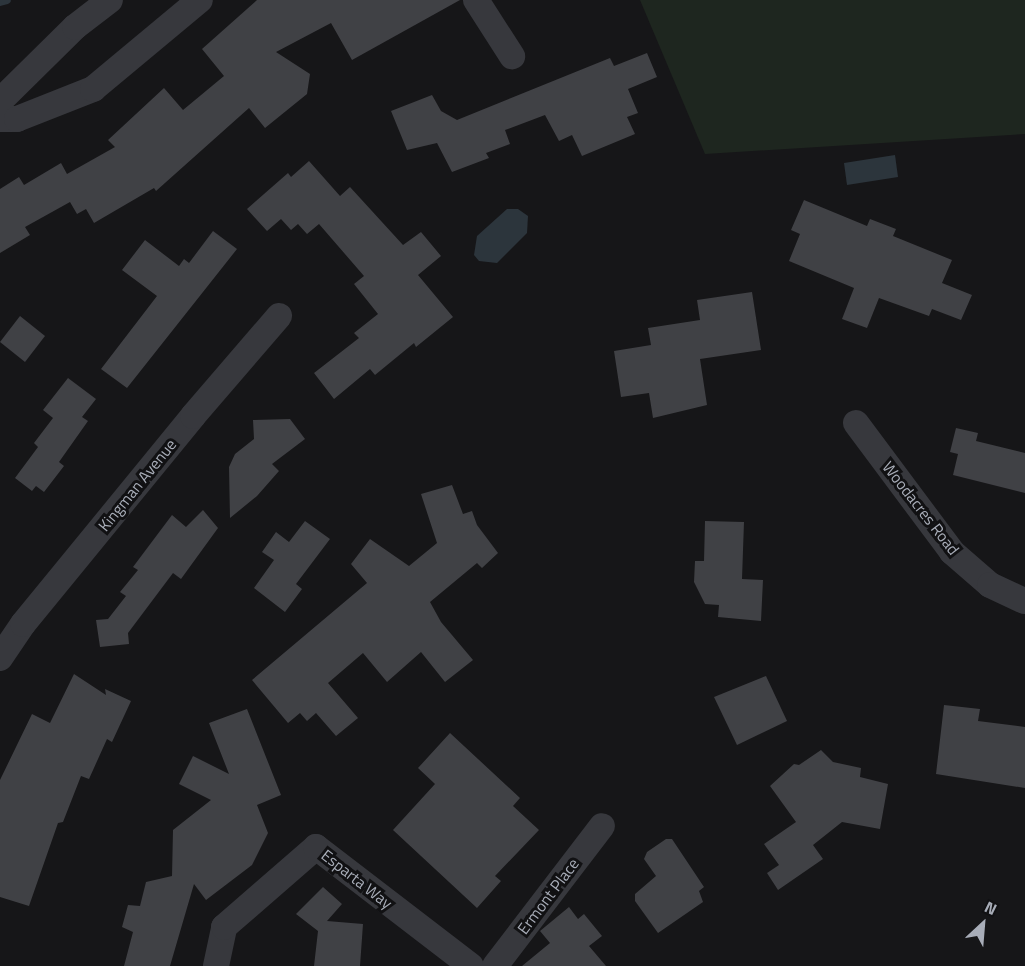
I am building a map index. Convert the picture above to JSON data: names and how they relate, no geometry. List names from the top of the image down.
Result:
{
  "streets": {
    "street": [
      "Kingman Avenue",
      "Woodacres Road",
      "Esparta Way",
      "Ermont Place"
    ]
  },
  "north": "top right"
}
